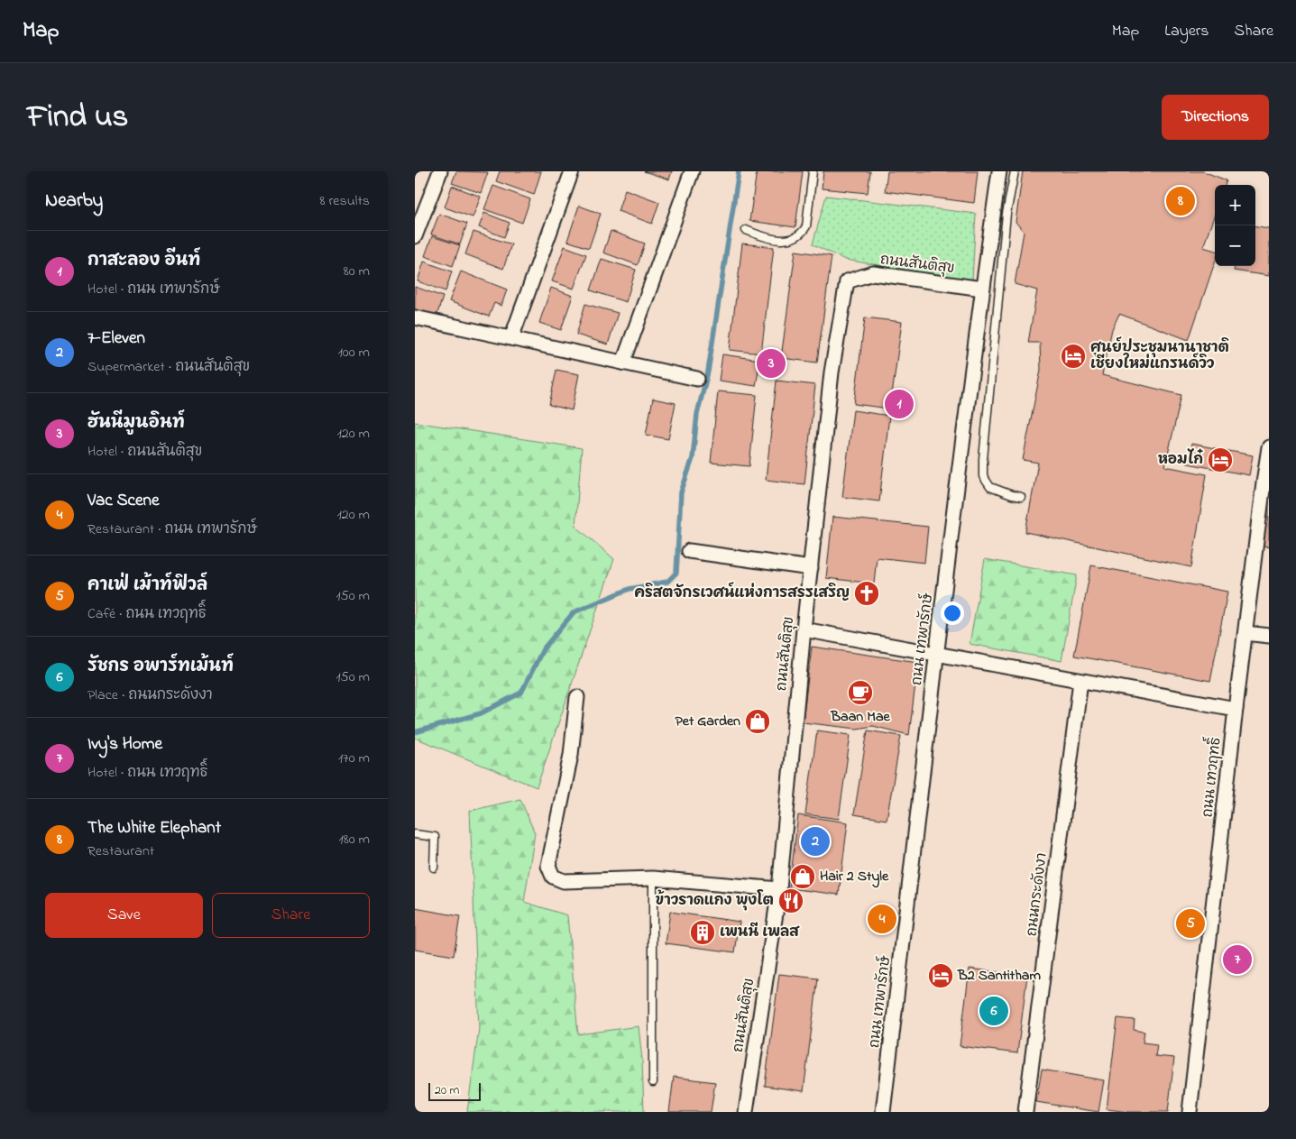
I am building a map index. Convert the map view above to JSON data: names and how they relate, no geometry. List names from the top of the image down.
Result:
{
  "streets": {
    "street": [
      "ถนนสันติสุข",
      "ถนน เทพารักษ์",
      "ถนน เทวฤทธิ์",
      "ถนนกระดังงา"
    ]
  },
  "crossings": [
    ["ถนนสันติสุข", "ถนน เทพารักษ์"]
  ],
  "places": {
    "hotel": ["ศูนย์ประชุมนานาชาติ เชียงใหม่แกรนด์วิว", "หอมไก๋", "B2 Santitham"],
    "church": ["คริสตจักรเวศน์แห่งการสรรเสริญ"],
    "cafe": ["Baan Mae"],
    "shop": ["Pet Garden", "Hair 2 Style"],
    "restaurant": ["ข้าวราดแกง พุงโต"],
    "building": ["เพนนี เพลส"]
  },
  "scale_bar": "20 m",
  "page": {
    "header": "Map",
    "nav": ["Map", "Layers", "Share"],
    "title": "Find us",
    "buttons": [
      "Directions",
      ["Save", "Share"]
    ],
    "heading": ["Nearby", "8 results"],
    "map_buttons": ["+", "−"],
    "pins": [
      "8",
      "3",
      "1",
      "2",
      "4",
      "5",
      "7",
      "6"
    ],
    "list": [
      {
        "mark": "1",
        "name": "กาสะลอง อีนท์",
        "note": "Hotel · ถนน เทพารักษ์",
        "value": "80 m"
      },
      {
        "mark": "2",
        "name": "7-Eleven",
        "note": "Supermarket · ถนนสันติสุข",
        "value": "100 m"
      },
      {
        "mark": "3",
        "name": "ฮันนีมูนอินท์",
        "note": "Hotel · ถนนสันติสุข",
        "value": "120 m"
      },
      {
        "mark": "4",
        "name": "Vac Scene",
        "note": "Restaurant · ถนน เทพารักษ์",
        "value": "120 m"
      },
      {
        "mark": "5",
        "name": "คาเฟ่ เม้าท์ฟิวล์",
        "note": "Café · ถนน เทวฤทธิ์",
        "value": "150 m"
      },
      {
        "mark": "6",
        "name": "รัชกร อพาร์ทเม้นท์",
        "note": "Place · ถนนกระดังงา",
        "value": "150 m"
      },
      {
        "mark": "7",
        "name": "Ivy's Home",
        "note": "Hotel · ถนน เทวฤทธิ์",
        "value": "170 m"
      },
      {
        "mark": "8",
        "name": "The White Elephant",
        "note": "Restaurant",
        "value": "180 m"
      }
    ],
    "scale": "20 m"
  }
}
